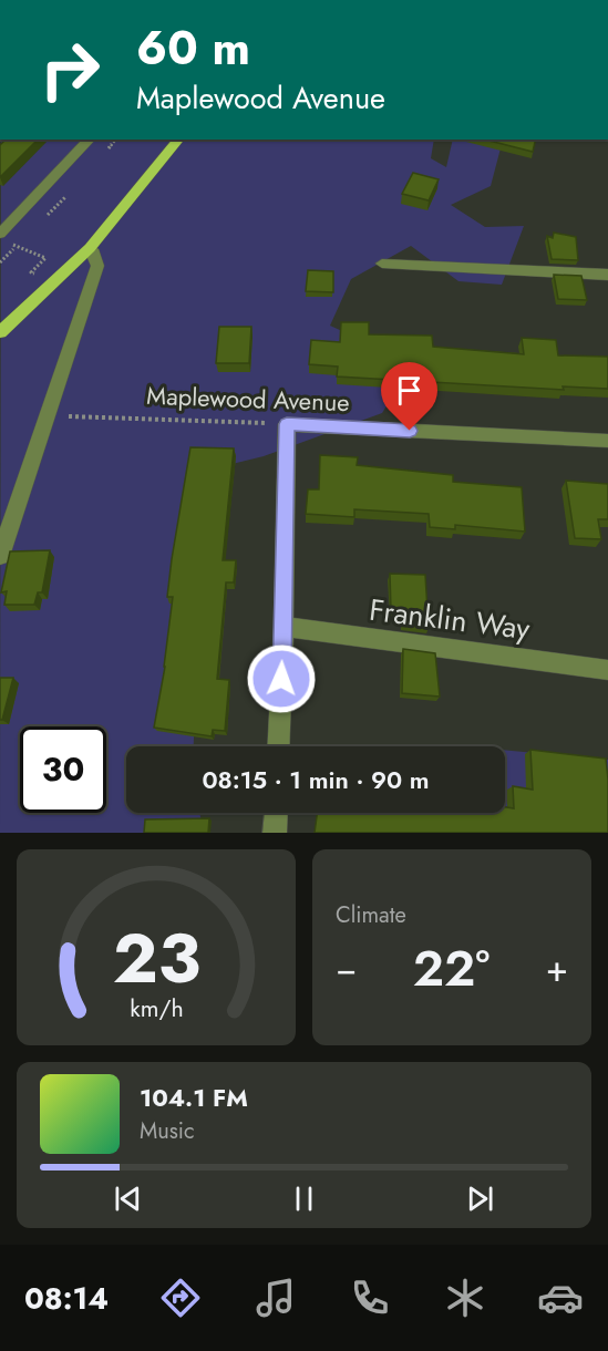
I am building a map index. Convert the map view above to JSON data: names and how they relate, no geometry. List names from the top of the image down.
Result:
{
  "streets": {
    "street": ["Maplewood Avenue", "Franklin Way"]
  },
  "page": {
    "turn": ["60 m", "Maplewood Avenue"],
    "limit": "30",
    "trip": "08:15 · 1 min · 90 m",
    "tile": "Climate",
    "heat": ["−", "22°", "+"],
    "song": ["104.1 FM", "Music"],
    "tabs": "08:14",
    "gauge": ["23", "km/h"]
  }
}
